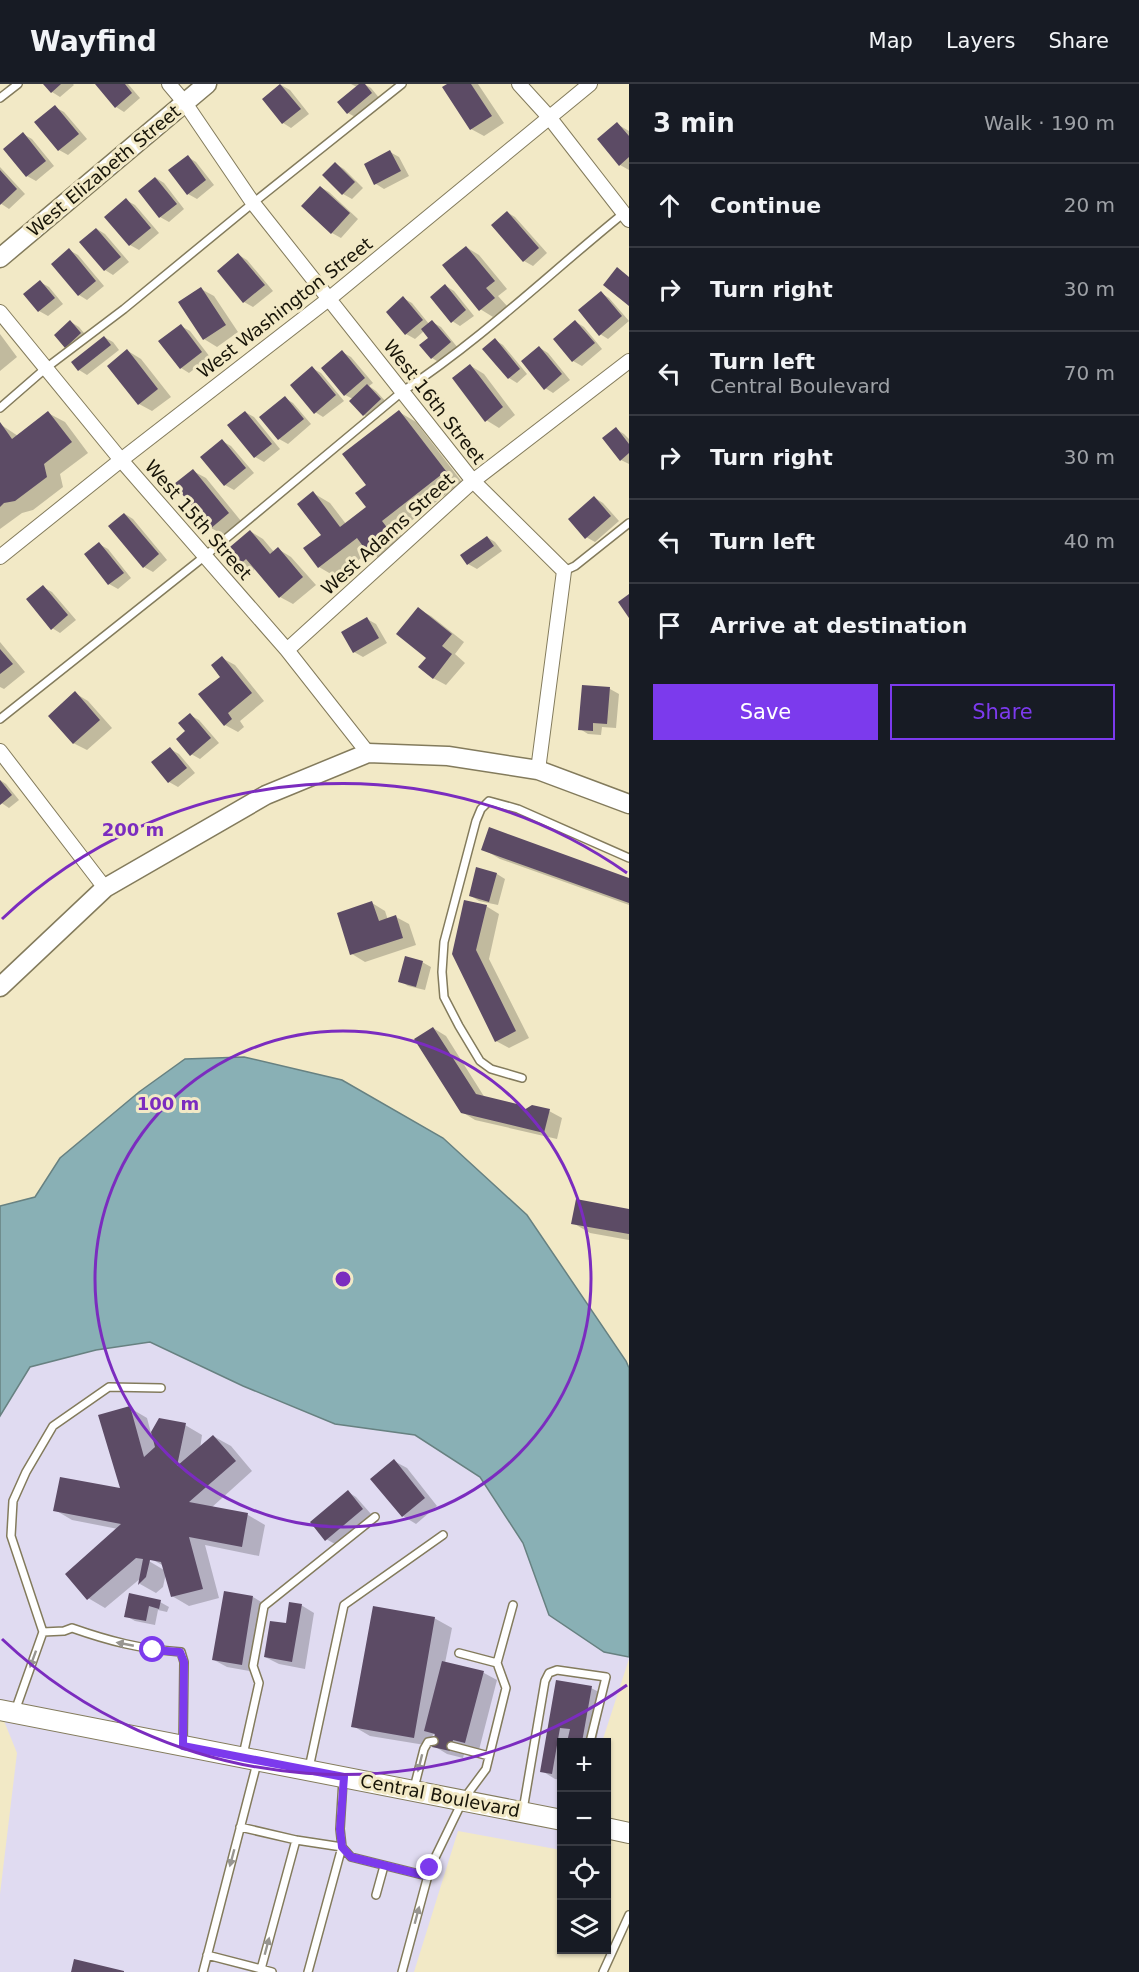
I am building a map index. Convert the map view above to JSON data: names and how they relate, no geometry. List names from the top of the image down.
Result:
{
  "streets": {
    "main road": ["Central Boulevard"],
    "street": [
      "West Elizabeth Street",
      "West Washington Street",
      "West 16th Street",
      "West 15th Street",
      "West Adams Street"
    ]
  },
  "crossings": [
    ["West Elizabeth Street", "West 16th Street"],
    ["West Washington Street", "West 16th Street"],
    ["West Washington Street", "West 15th Street"],
    ["West 16th Street", "West Adams Street"],
    ["West 15th Street", "West Adams Street"]
  ],
  "page": {
    "header": "Wayfind",
    "nav": ["Map", "Layers", "Share"],
    "heading": ["3 min", "Walk · 190 m"],
    "list": [
      ["Continue", "20 m"],
      ["Turn right", "30 m"],
      ["Turn left", "Central Boulevard", "70 m"],
      ["Turn right", "30 m"],
      ["Turn left", "40 m"],
      "Arrive at destination"
    ],
    "buttons": ["Save", "Share"],
    "map_buttons": ["+", "−"]
  },
  "rings": ["200 m", "100 m"]
}
